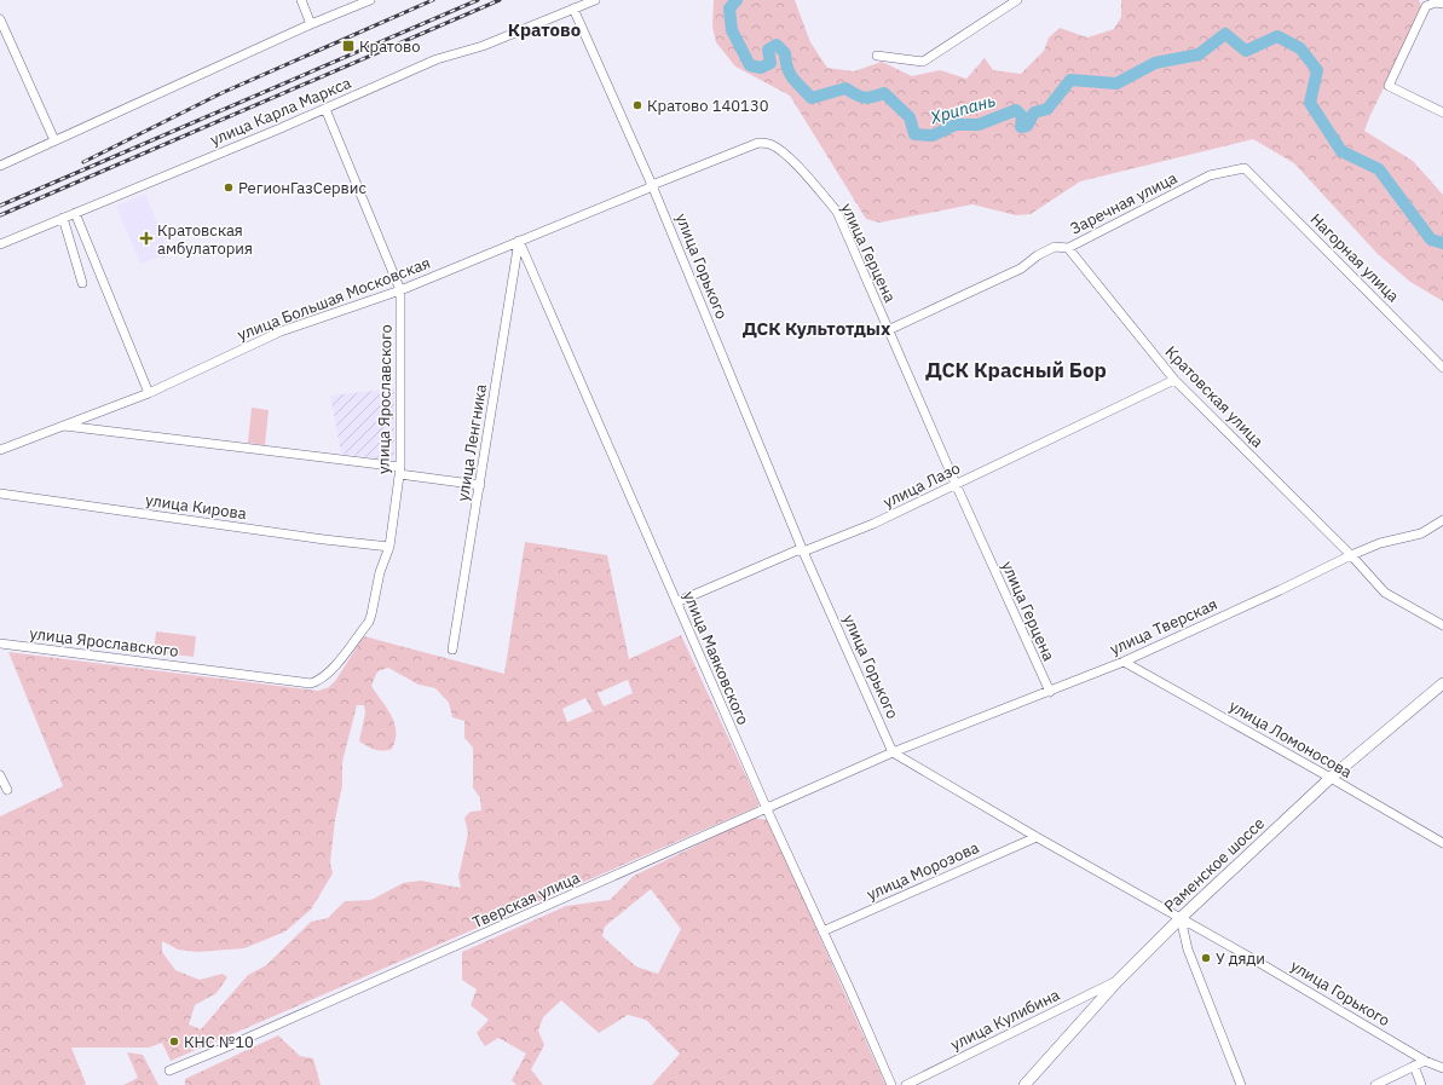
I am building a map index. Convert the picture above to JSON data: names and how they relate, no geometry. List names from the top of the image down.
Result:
{
  "streets": {
    "main road": ["Раменское шоссе"],
    "street": [
      "улица Карла Маркса",
      "Заречная улица",
      "улица Герцена",
      "Нагорная улица",
      "улица Горького",
      "улица Большая Московская",
      "Кратовская улица",
      "улица Ярославского",
      "улица Ленгника",
      "улица Лазо",
      "улица Кирова",
      "улица Тверская",
      "улица Маяковского",
      "улица Ломоносова",
      "улица Морозова",
      "Тверская улица",
      "улица Кулибина"
    ]
  },
  "crossings": [
    ["улица Карла Маркса", "улица Горького"],
    ["улица Карла Маркса", "улица Ярославского"],
    ["Заречная улица", "улица Герцена"],
    ["Заречная улица", "Нагорная улица"],
    ["Заречная улица", "Кратовская улица"],
    ["улица Герцена", "улица Горького"],
    ["улица Герцена", "улица Большая Московская"],
    ["улица Герцена", "улица Лазо"],
    ["улица Герцена", "улица Тверская"],
    ["улица Горького", "улица Большая Московская"],
    ["улица Горького", "улица Лазо"],
    ["улица Горького", "улица Тверская"],
    ["улица Горького", "Раменское шоссе"],
    ["улица Горького", "улица Морозова"],
    ["улица Горького", "Тверская улица"],
    ["улица Большая Московская", "улица Ярославского"],
    ["улица Большая Московская", "улица Ленгника"],
    ["улица Большая Московская", "улица Маяковского"],
    ["Кратовская улица", "улица Лазо"],
    ["Кратовская улица", "улица Тверская"],
    ["улица Ярославского", "улица Кирова"],
    ["улица Ленгника", "улица Маяковского"],
    ["улица Лазо", "улица Маяковского"],
    ["улица Тверская", "улица Ломоносова"],
    ["улица Тверская", "Тверская улица"],
    ["улица Маяковского", "улица Морозова"],
    ["улица Маяковского", "Тверская улица"],
    ["улица Ломоносова", "Раменское шоссе"],
    ["Раменское шоссе", "улица Кулибина"]
  ],
  "districts": ["Кратово", "ДСК Культотдых", "ДСК Красный Бор"],
  "water": ["Хрипань"],
  "places": {
    "transit": ["Кратово"],
    "other": [
      "Кратово 140130",
      "РегионГазСервис",
      "У дяди",
      "КНС №10"
    ],
    "health": ["Кратовская амбулатория"]
  }
}
